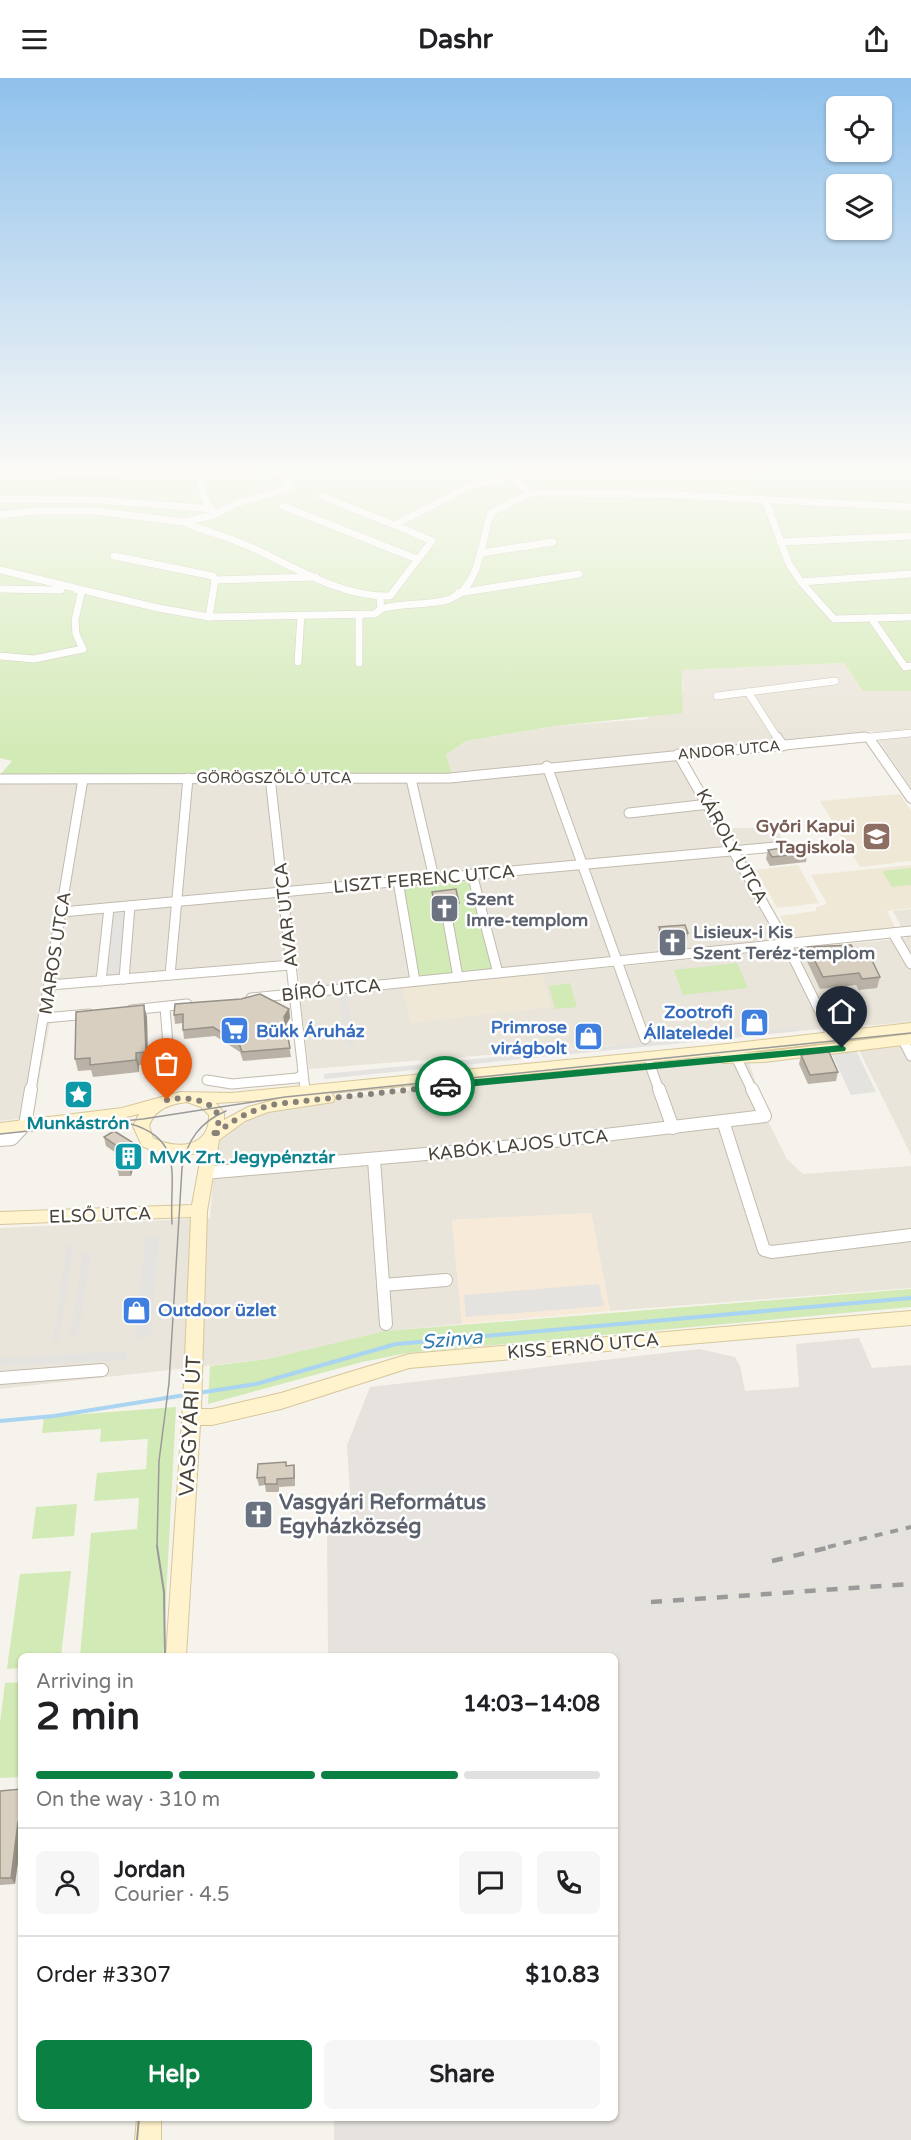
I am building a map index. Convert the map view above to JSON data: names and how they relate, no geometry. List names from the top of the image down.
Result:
{
  "streets": {
    "street": [
      "ANDOR UTCA",
      "GÖRÖGSZŐLŐ UTCA",
      "KÁROLY UTCA",
      "LISZT FERENC UTCA",
      "AVAR UTCA",
      "MAROS UTCA",
      "BÍRÓ UTCA",
      "KABÓK LAJOS UTCA",
      "ELSŐ UTCA",
      "KISS ERNŐ UTCA",
      "VASGYÁRI ÚT"
    ]
  },
  "crossings": [
    ["ANDOR UTCA", "GÖRÖGSZŐLŐ UTCA"],
    ["ANDOR UTCA", "KÁROLY UTCA"],
    ["GÖRÖGSZŐLŐ UTCA", "AVAR UTCA"],
    ["GÖRÖGSZŐLŐ UTCA", "MAROS UTCA"],
    ["KÁROLY UTCA", "LISZT FERENC UTCA"],
    ["KÁROLY UTCA", "BÍRÓ UTCA"],
    ["LISZT FERENC UTCA", "AVAR UTCA"],
    ["LISZT FERENC UTCA", "MAROS UTCA"],
    ["AVAR UTCA", "BÍRÓ UTCA"],
    ["KABÓK LAJOS UTCA", "VASGYÁRI ÚT"],
    ["ELSŐ UTCA", "VASGYÁRI ÚT"],
    ["KISS ERNŐ UTCA", "VASGYÁRI ÚT"]
  ],
  "water": ["Szinva"],
  "places": {
    "school or university": ["Győri Kapui Tagiskola"],
    "church": ["Szent Imre-templom", "Lisieux-i Kis Szent Teréz-templom", "Vasgyári Református Egyházközség"],
    "shop": ["Zootrofi Állateledel", "Primrose virágbolt", "Outdoor üzlet"],
    "supermarket": ["Bükk Áruház"],
    "place": ["Munkástrón"],
    "building": ["MVK Zrt. Jegypénztár"]
  },
  "page": {
    "header": "Dashr",
    "heading": ["2 min", "Arriving in", "14:03–14:08"],
    "panel": [
      "Jordan",
      "Courier · 4.5",
      "Order #3307",
      "$10.83"
    ],
    "bar": "On the way · 310 m",
    "buttons": ["Help", "Share"]
  }
}
